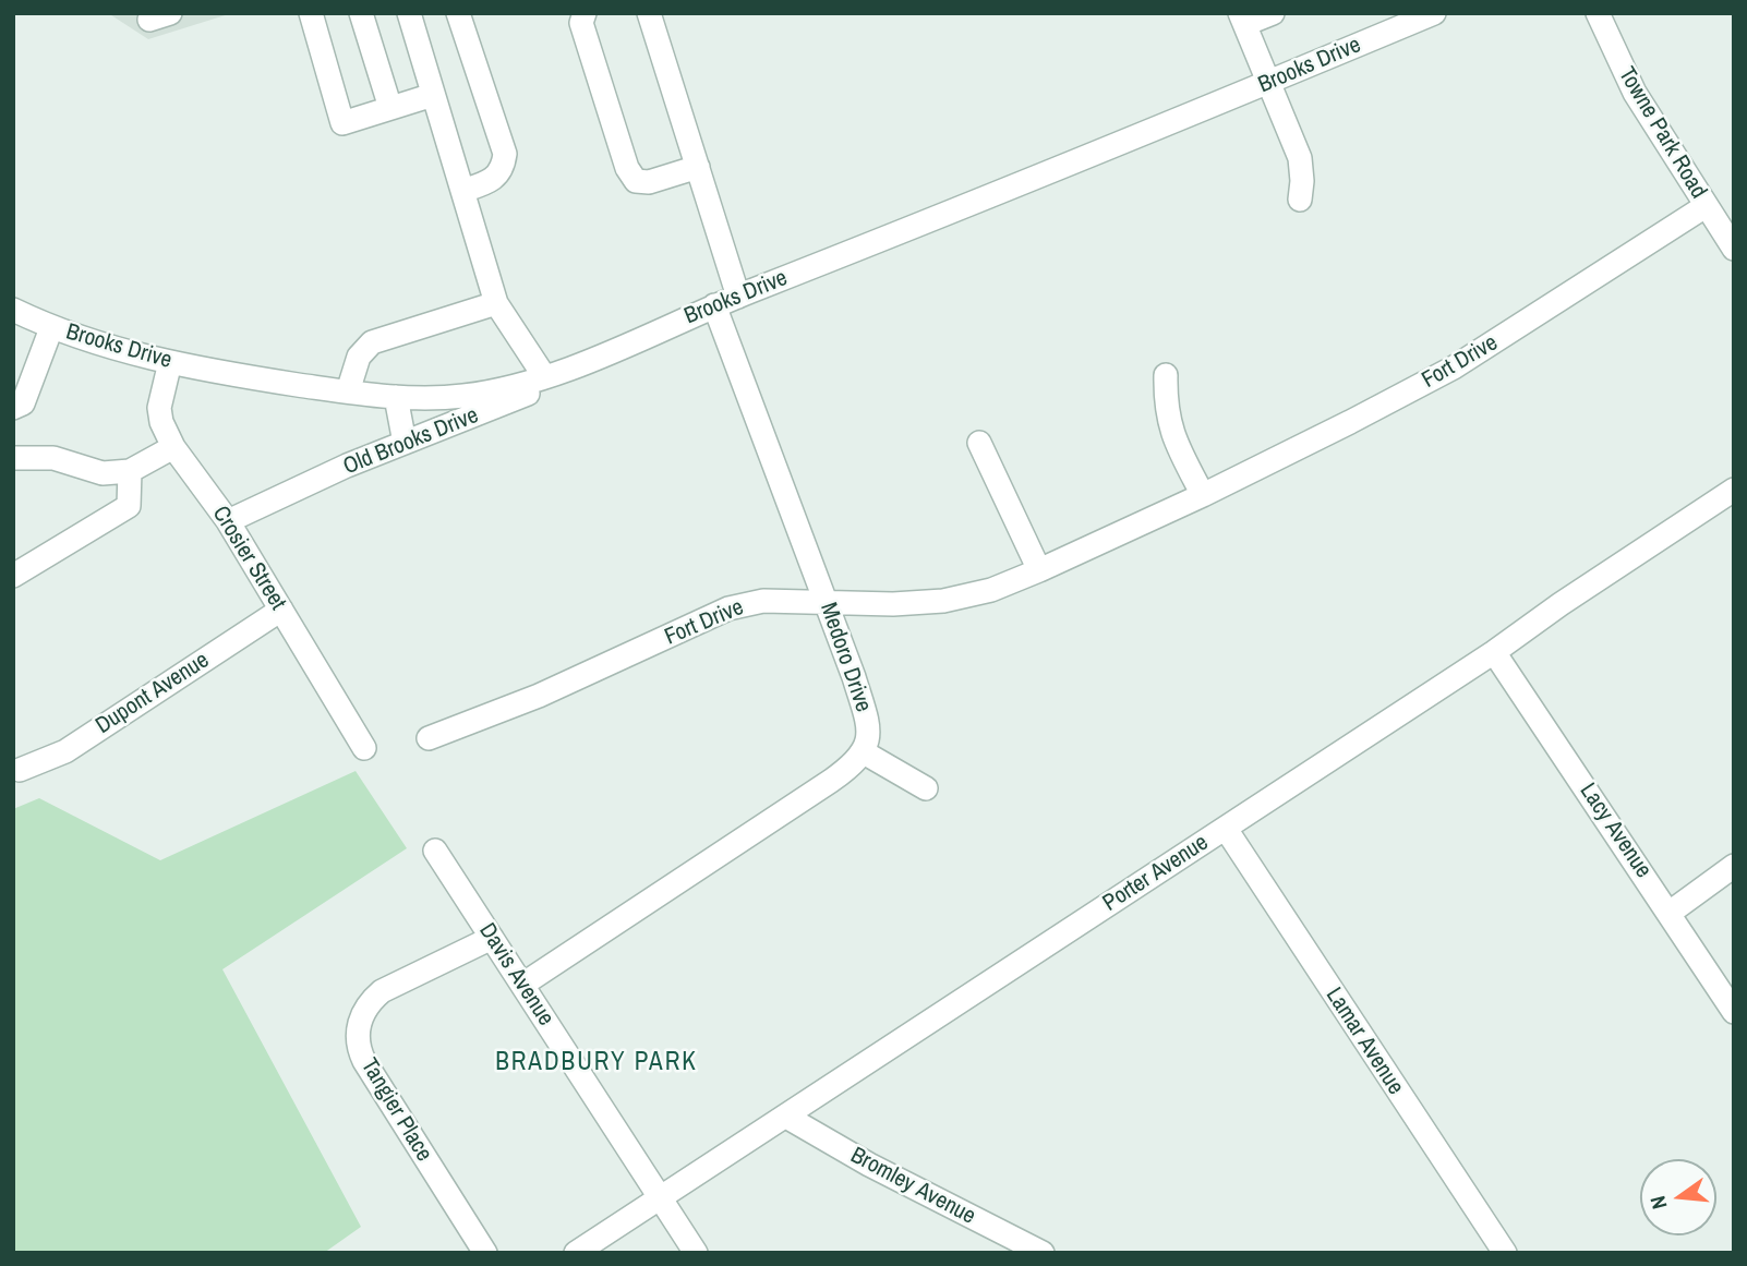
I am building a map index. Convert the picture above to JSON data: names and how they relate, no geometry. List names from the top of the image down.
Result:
{
  "streets": {
    "street": [
      "Brooks Drive",
      "Towne Park Road",
      "Fort Drive",
      "Old Brooks Drive",
      "Crosier Street",
      "Medoro Drive",
      "Dupont Avenue",
      "Lacy Avenue",
      "Porter Avenue",
      "Davis Avenue",
      "Lamar Avenue",
      "Tangier Place",
      "Bromley Avenue"
    ]
  },
  "crossings": [
    ["Brooks Drive", "Old Brooks Drive"],
    ["Brooks Drive", "Crosier Street"],
    ["Brooks Drive", "Medoro Drive"],
    ["Towne Park Road", "Fort Drive"],
    ["Fort Drive", "Medoro Drive"],
    ["Old Brooks Drive", "Crosier Street"],
    ["Crosier Street", "Dupont Avenue"],
    ["Lacy Avenue", "Porter Avenue"],
    ["Porter Avenue", "Davis Avenue"],
    ["Porter Avenue", "Lamar Avenue"],
    ["Porter Avenue", "Bromley Avenue"],
    ["Davis Avenue", "Tangier Place"]
  ],
  "districts": ["BRADBURY PARK"],
  "north": "left"
}
